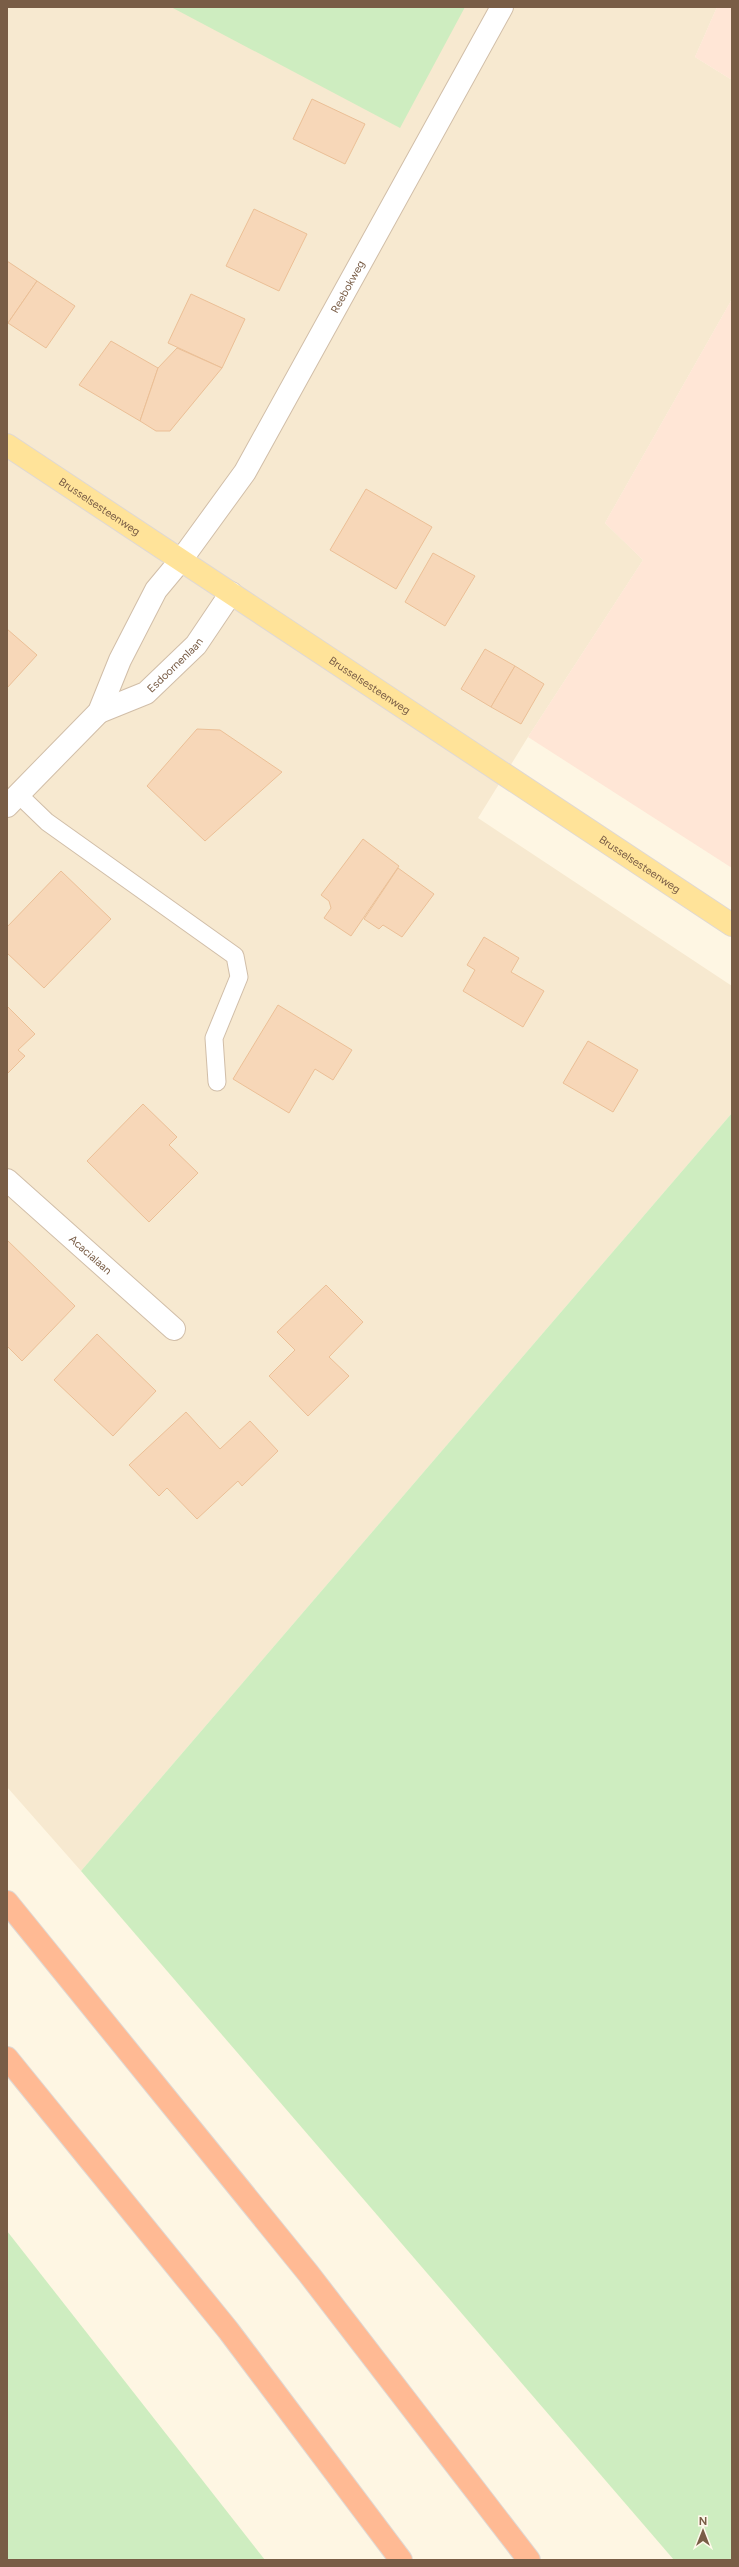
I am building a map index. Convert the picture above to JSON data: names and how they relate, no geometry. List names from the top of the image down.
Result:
{
  "streets": {
    "main road": ["Brusselsesteenweg"],
    "street": ["Reebokweg", "Esdoornenlaan", "Acacialaan"]
  },
  "crossings": [
    ["Reebokweg", "Brusselsesteenweg"],
    ["Reebokweg", "Esdoornenlaan"],
    ["Brusselsesteenweg", "Esdoornenlaan"]
  ],
  "north": "top"
}
